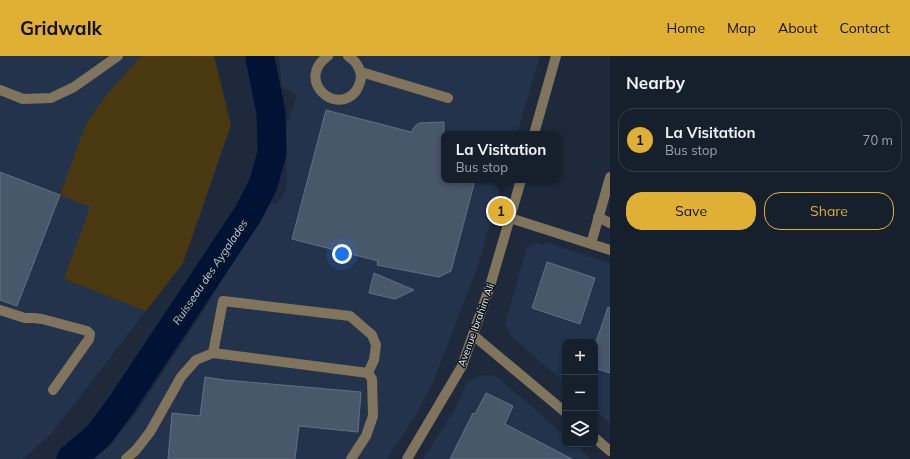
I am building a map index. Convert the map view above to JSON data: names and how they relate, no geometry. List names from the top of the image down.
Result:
{
  "streets": {
    "street": ["Avenue Ibrahim Ali"]
  },
  "water": ["Ruisseau des Aygalades"],
  "page": {
    "header": "Gridwalk",
    "nav": [
      "Home",
      "Map",
      "About",
      "Contact"
    ],
    "heading": "Nearby",
    "list": [
      {
        "mark": "1",
        "name": "La Visitation",
        "note": "Bus stop",
        "value": "70 m"
      }
    ],
    "popup": ["La Visitation", "Bus stop"],
    "buttons": ["Save", "Share"],
    "pins": "1",
    "map_buttons": ["+", "−"]
  }
}
